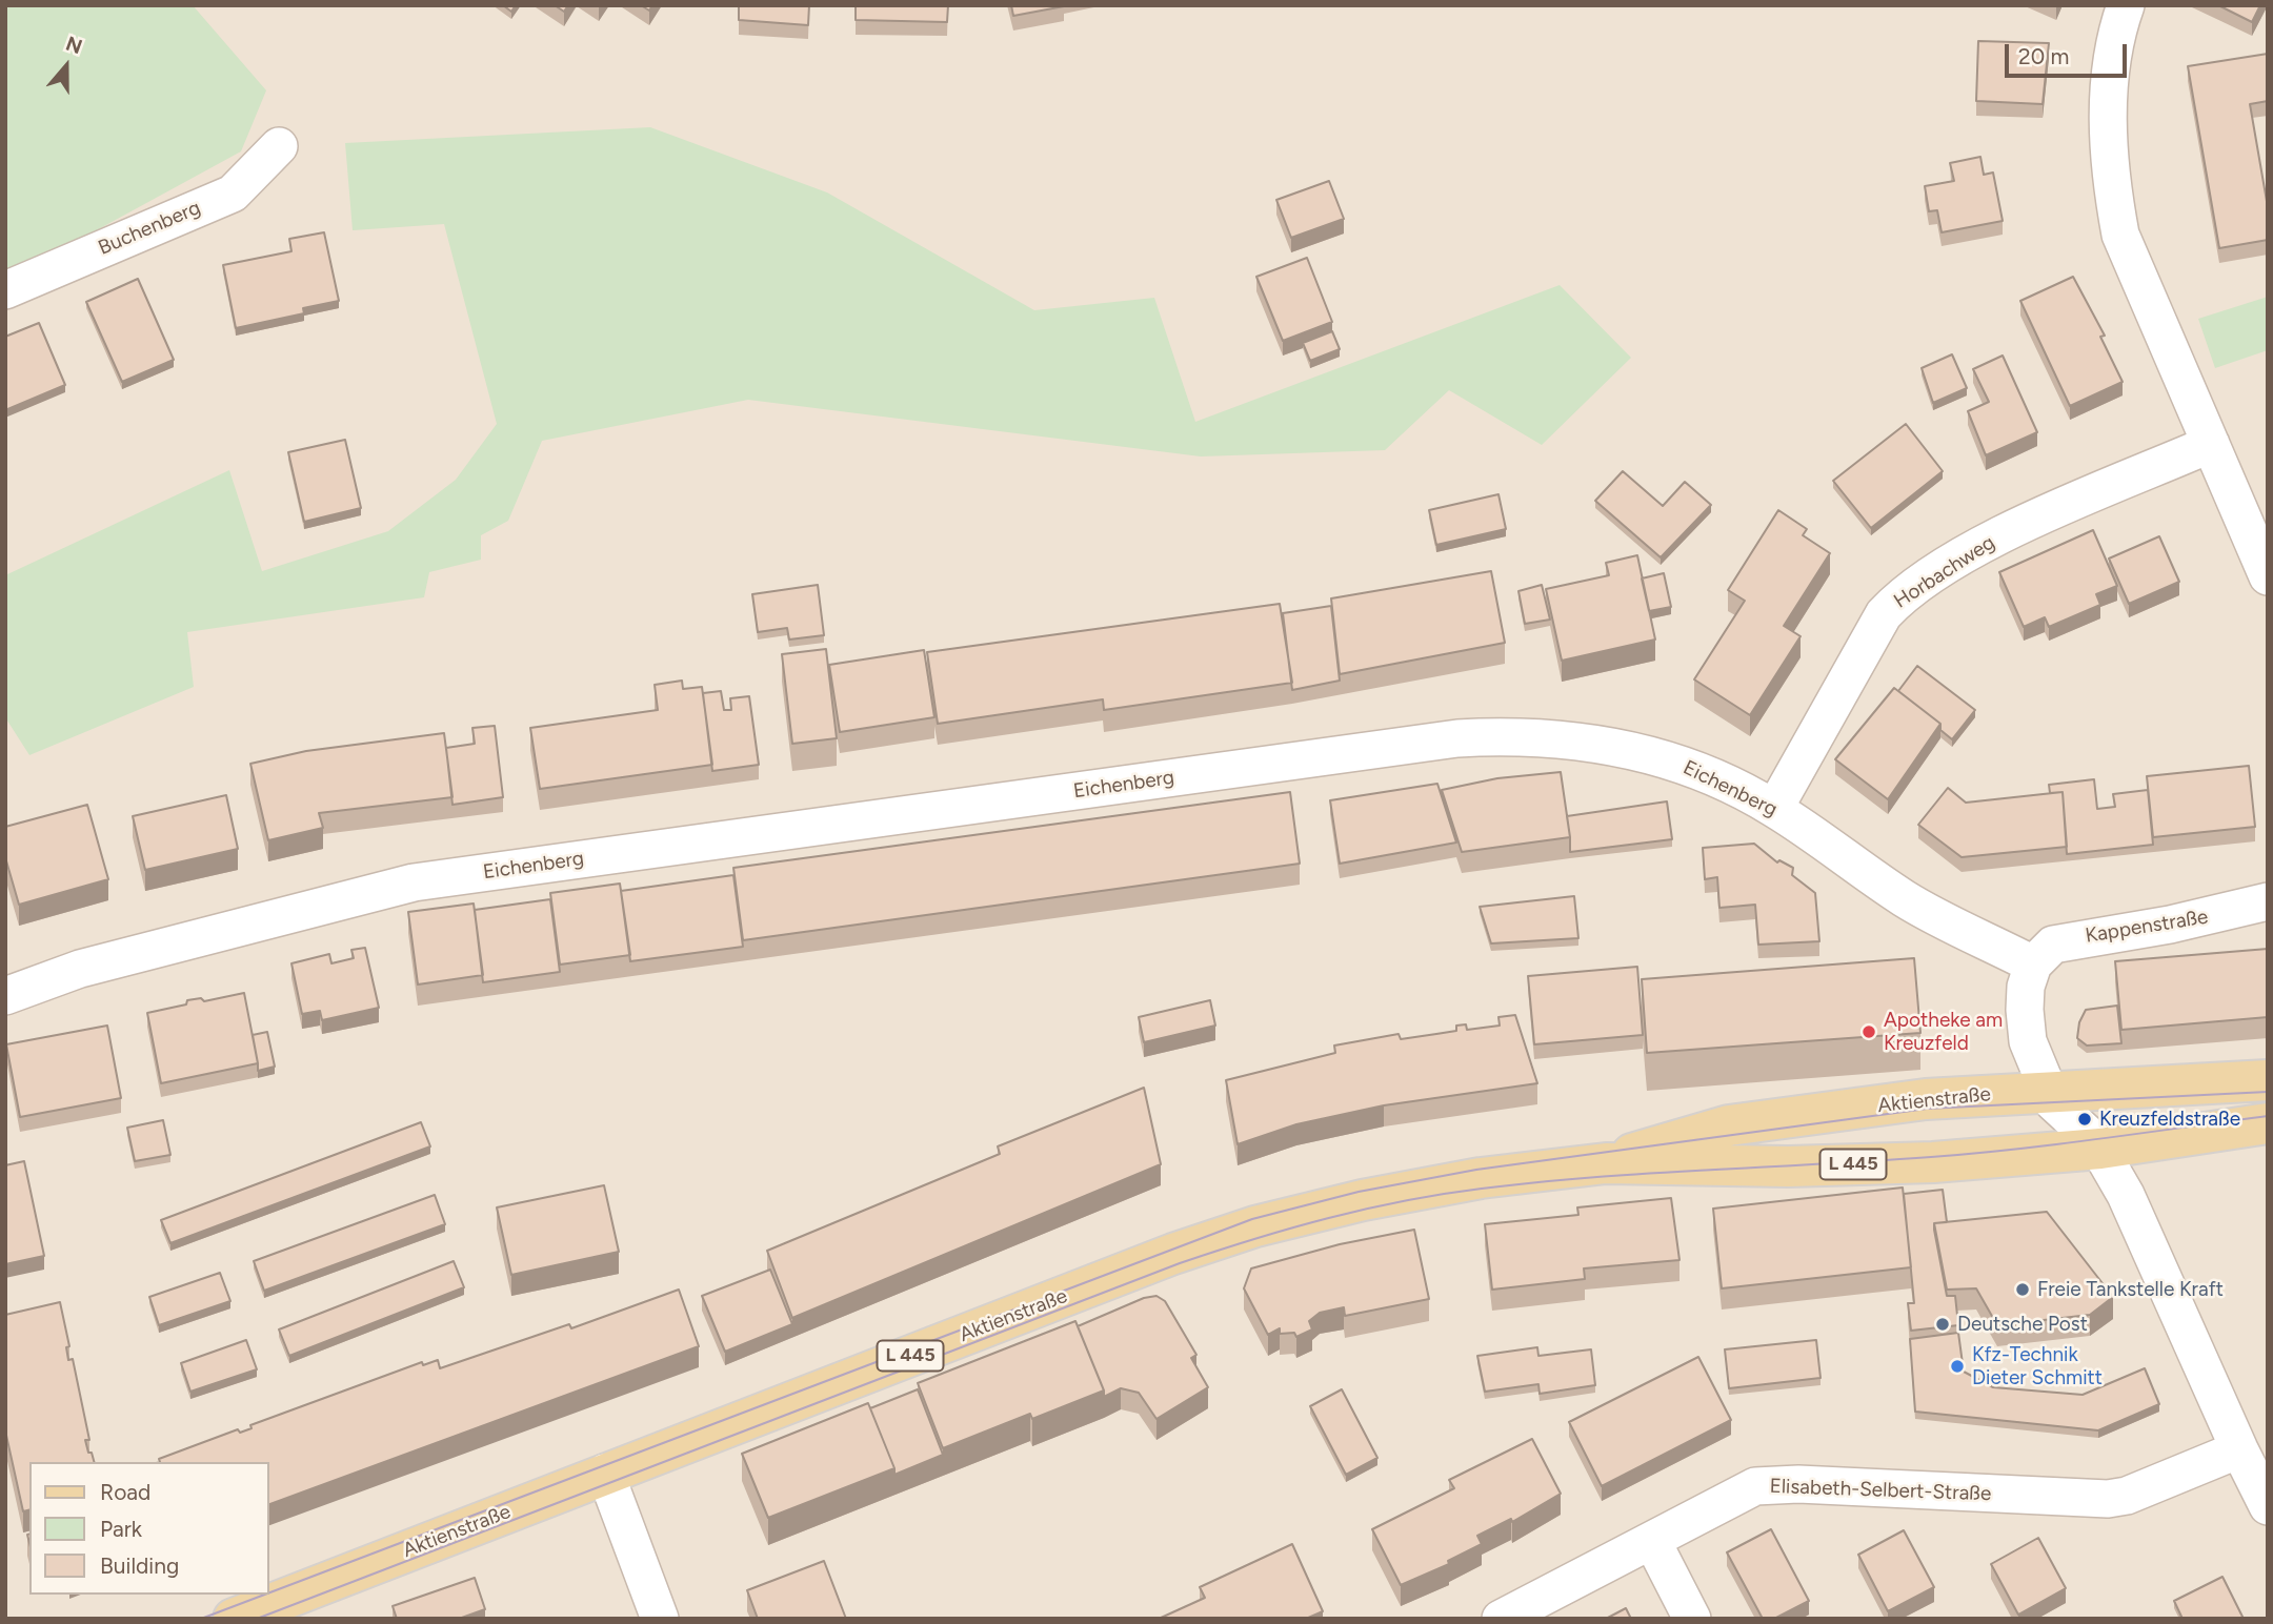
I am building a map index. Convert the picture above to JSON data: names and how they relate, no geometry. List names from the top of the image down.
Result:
{
  "streets": {
    "main road": ["Aktienstraße", "L 445"],
    "street": [
      "Buchenberg",
      "Horbachweg",
      "Eichenberg",
      "Kappenstraße",
      "Elisabeth-Selbert-Straße"
    ]
  },
  "crossings": [
    ["Horbachweg", "Eichenberg"],
    ["Eichenberg", "Kappenstraße"]
  ],
  "places": [
    "Apotheke am Kreuzfeld",
    "Kreuzfeldstraße",
    "Freie Tankstelle Kraft",
    "Deutsche Post",
    "Kfz-Technik Dieter Schmitt"
  ],
  "legend": ["Road", "Park", "Building"],
  "scale_bar": "20 m",
  "north": "top"
}
